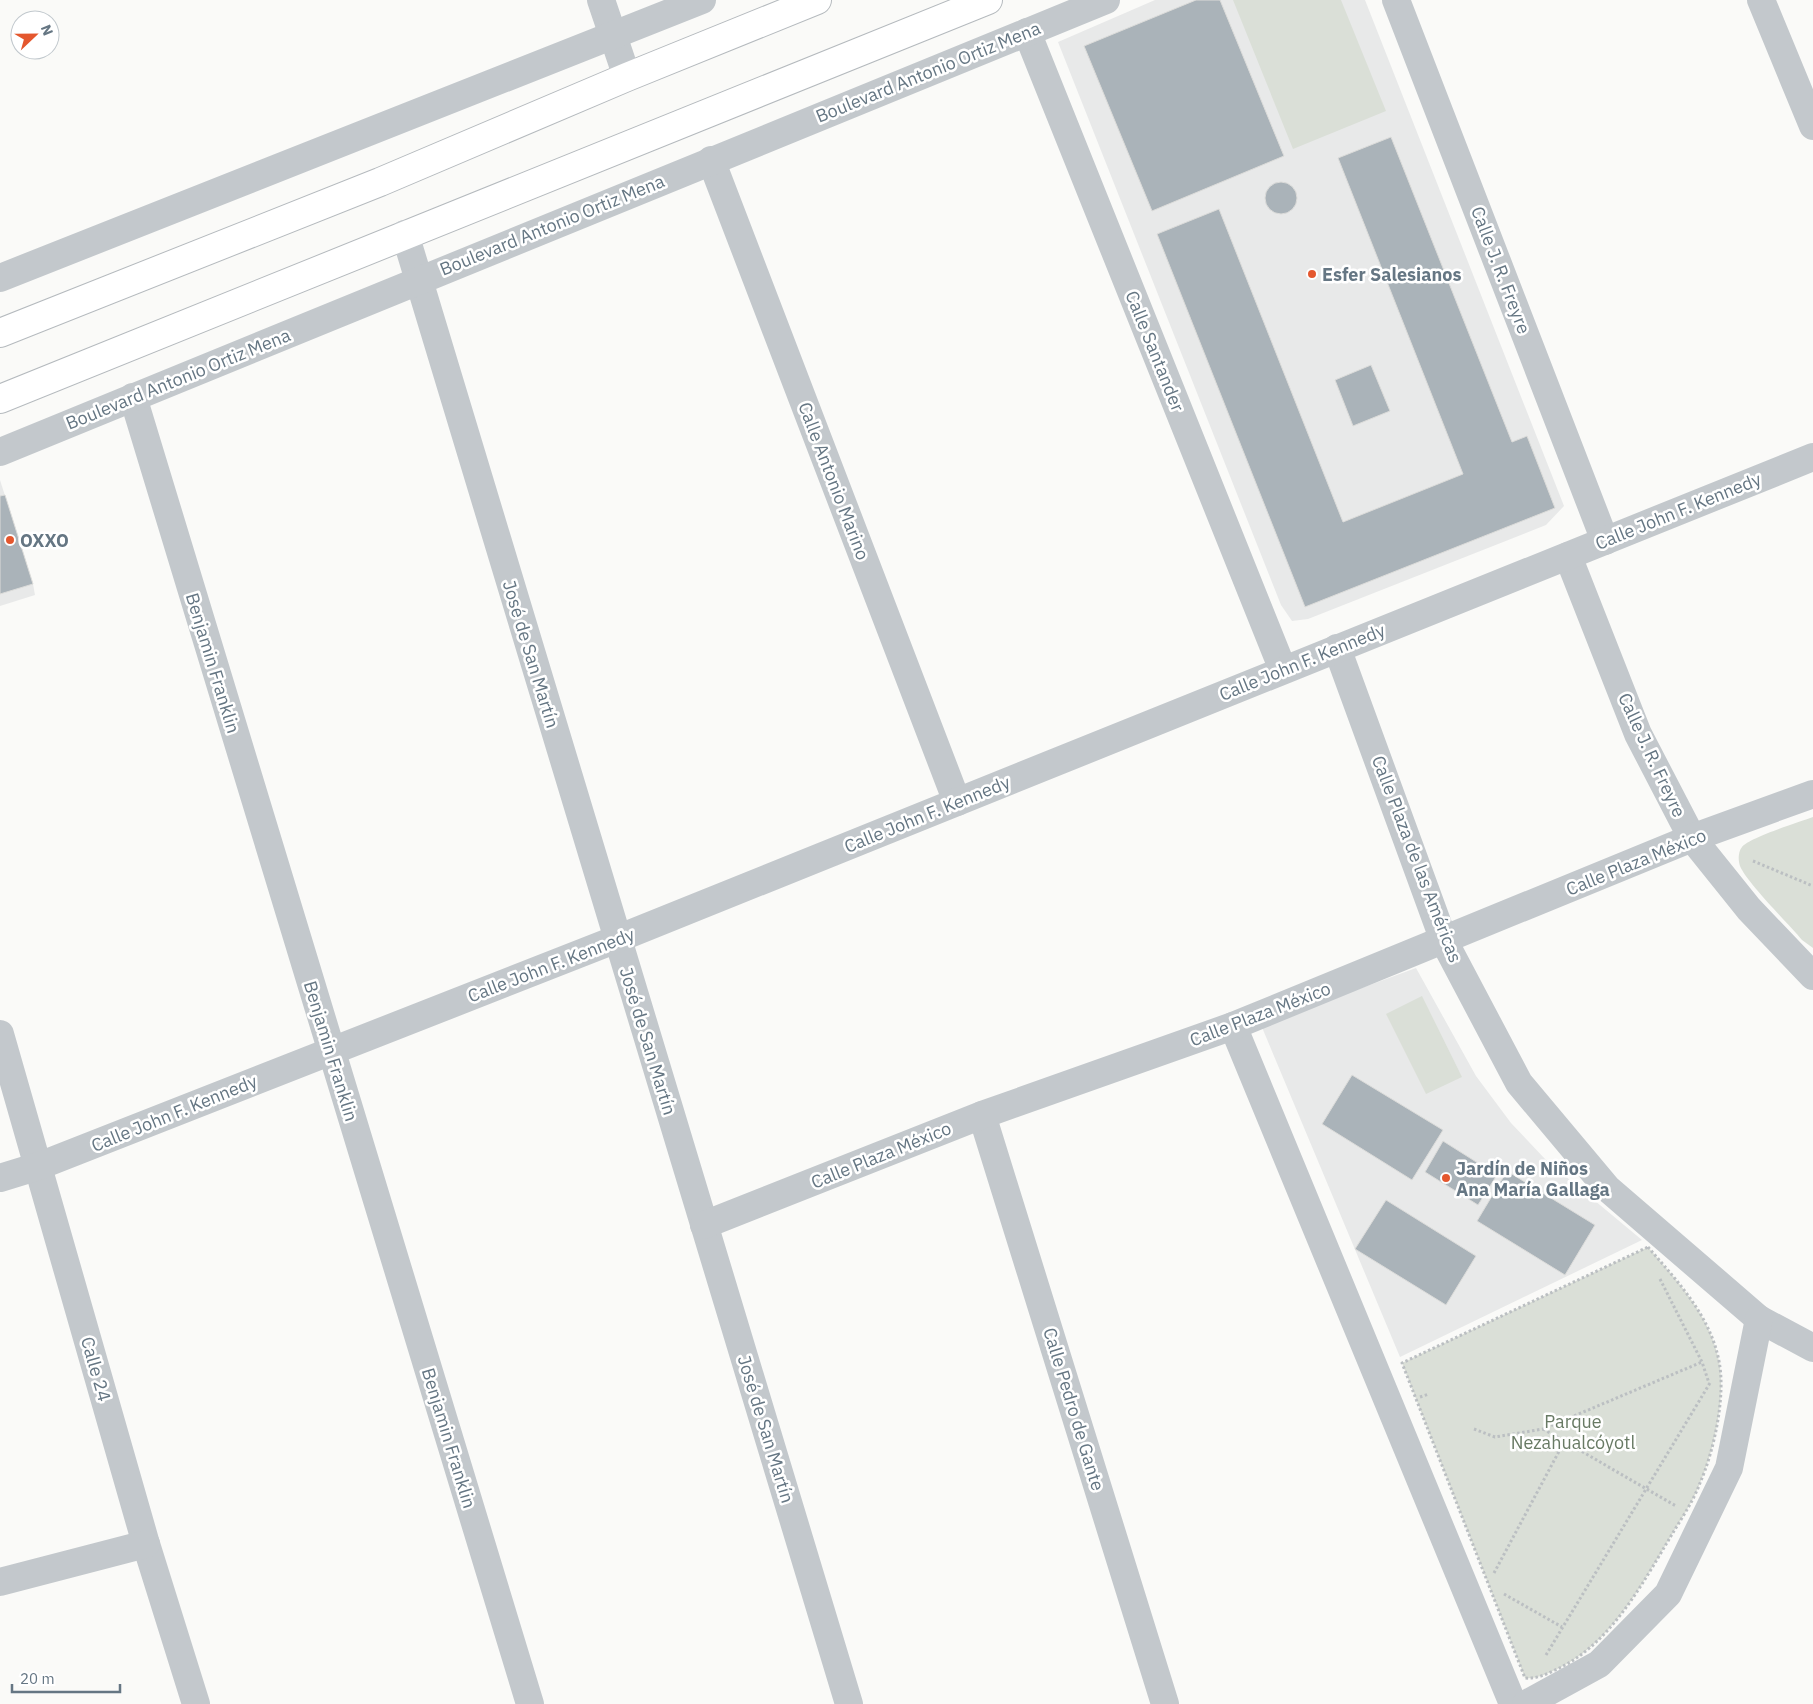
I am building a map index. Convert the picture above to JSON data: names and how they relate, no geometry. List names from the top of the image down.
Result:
{
  "streets": {
    "street": [
      "Boulevard Antonio Ortiz Mena",
      "Calle J. R. Freyre",
      "Calle Santander",
      "Calle Antonio Marino",
      "Calle John F. Kennedy",
      "José de San Martín",
      "Benjamin Franklin",
      "Calle Plaza de las Américas",
      "Calle Plaza México",
      "Calle 24",
      "Calle Pedro de Gante"
    ]
  },
  "crossings": [
    ["Boulevard Antonio Ortiz Mena", "Calle Santander"],
    ["Boulevard Antonio Ortiz Mena", "Calle Antonio Marino"],
    ["Boulevard Antonio Ortiz Mena", "José de San Martín"],
    ["Boulevard Antonio Ortiz Mena", "Benjamin Franklin"],
    ["Calle J. R. Freyre", "Calle John F. Kennedy"],
    ["Calle J. R. Freyre", "Calle Plaza México"],
    ["Calle Santander", "Calle John F. Kennedy"],
    ["Calle Antonio Marino", "Calle John F. Kennedy"],
    ["Calle John F. Kennedy", "José de San Martín"],
    ["Calle John F. Kennedy", "Benjamin Franklin"],
    ["Calle John F. Kennedy", "Calle Plaza de las Américas"],
    ["Calle John F. Kennedy", "Calle 24"],
    ["José de San Martín", "Calle Plaza México"],
    ["Calle Plaza de las Américas", "Calle Plaza México"],
    ["Calle Plaza México", "Calle Pedro de Gante"]
  ],
  "parks": ["Parque Nezahualcóyotl"],
  "places": ["Esfer Salesianos", "OXXO", "Jardín de Niños Ana María Gallaga"],
  "scale_bar": "20 m",
  "north": "right"
}
